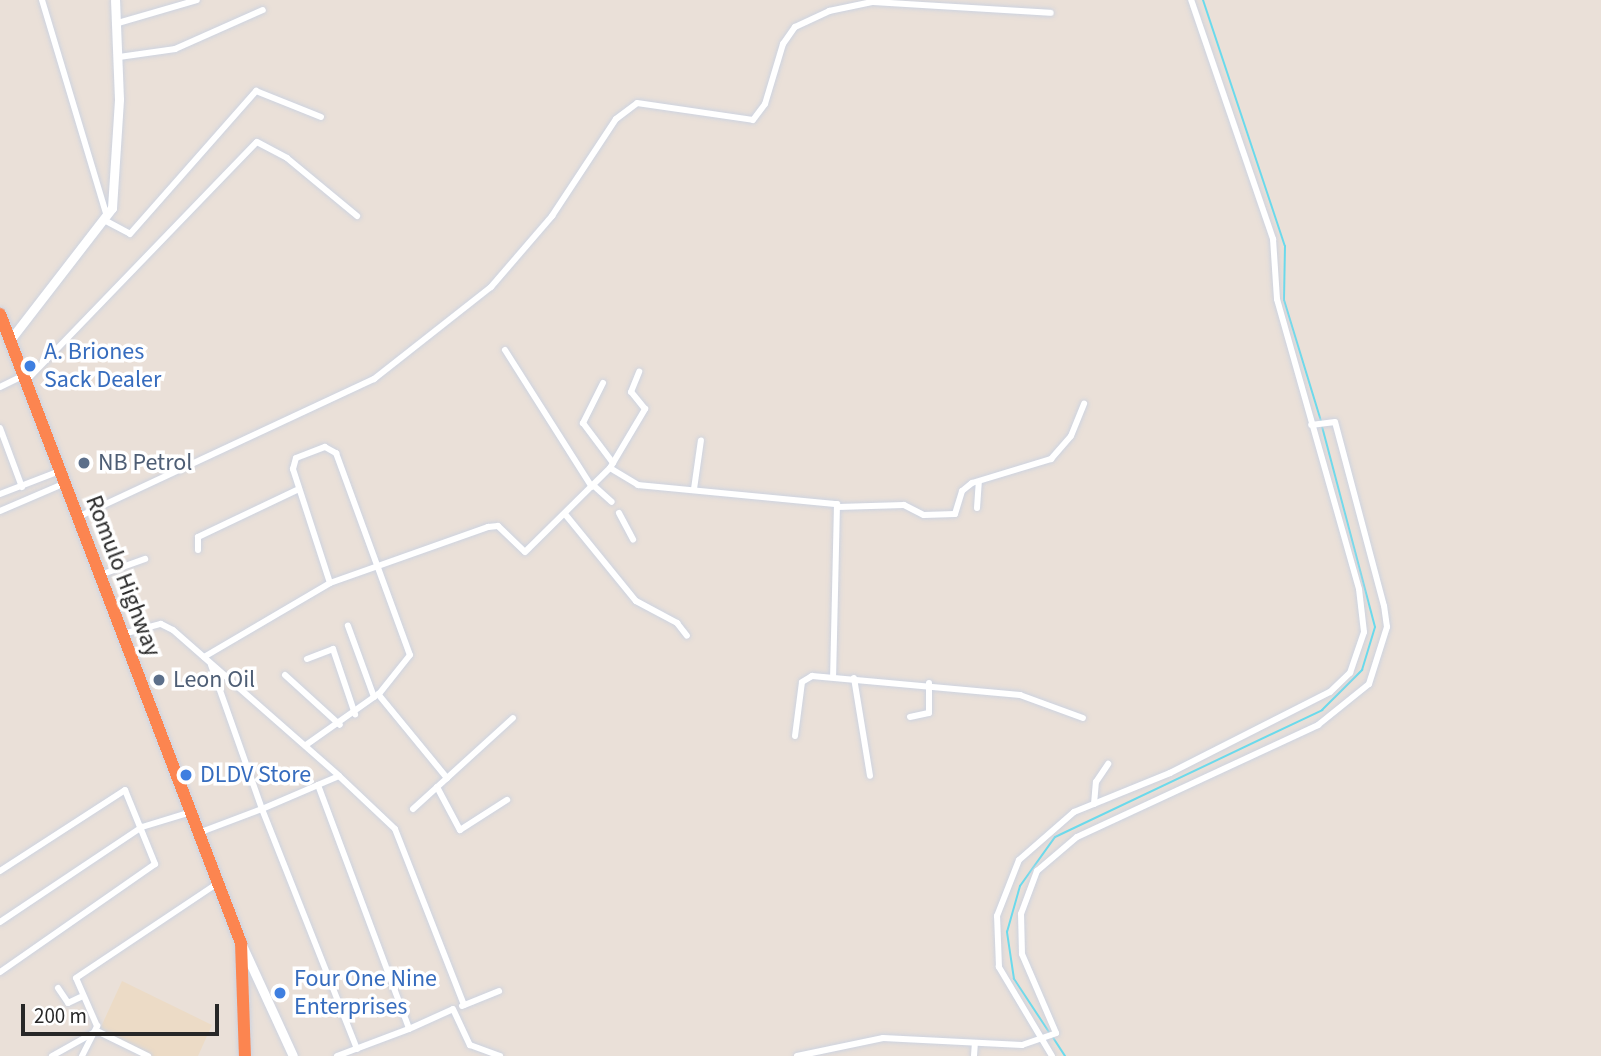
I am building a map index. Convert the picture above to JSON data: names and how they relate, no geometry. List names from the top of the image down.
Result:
{
  "streets": {
    "highway": ["Romulo Highway"]
  },
  "places": [
    "A. Briones Sack Dealer",
    "NB Petrol",
    "Leon Oil",
    "DLDV Store",
    "Four One Nine Enterprises"
  ],
  "scale_bar": "200 m"
}
